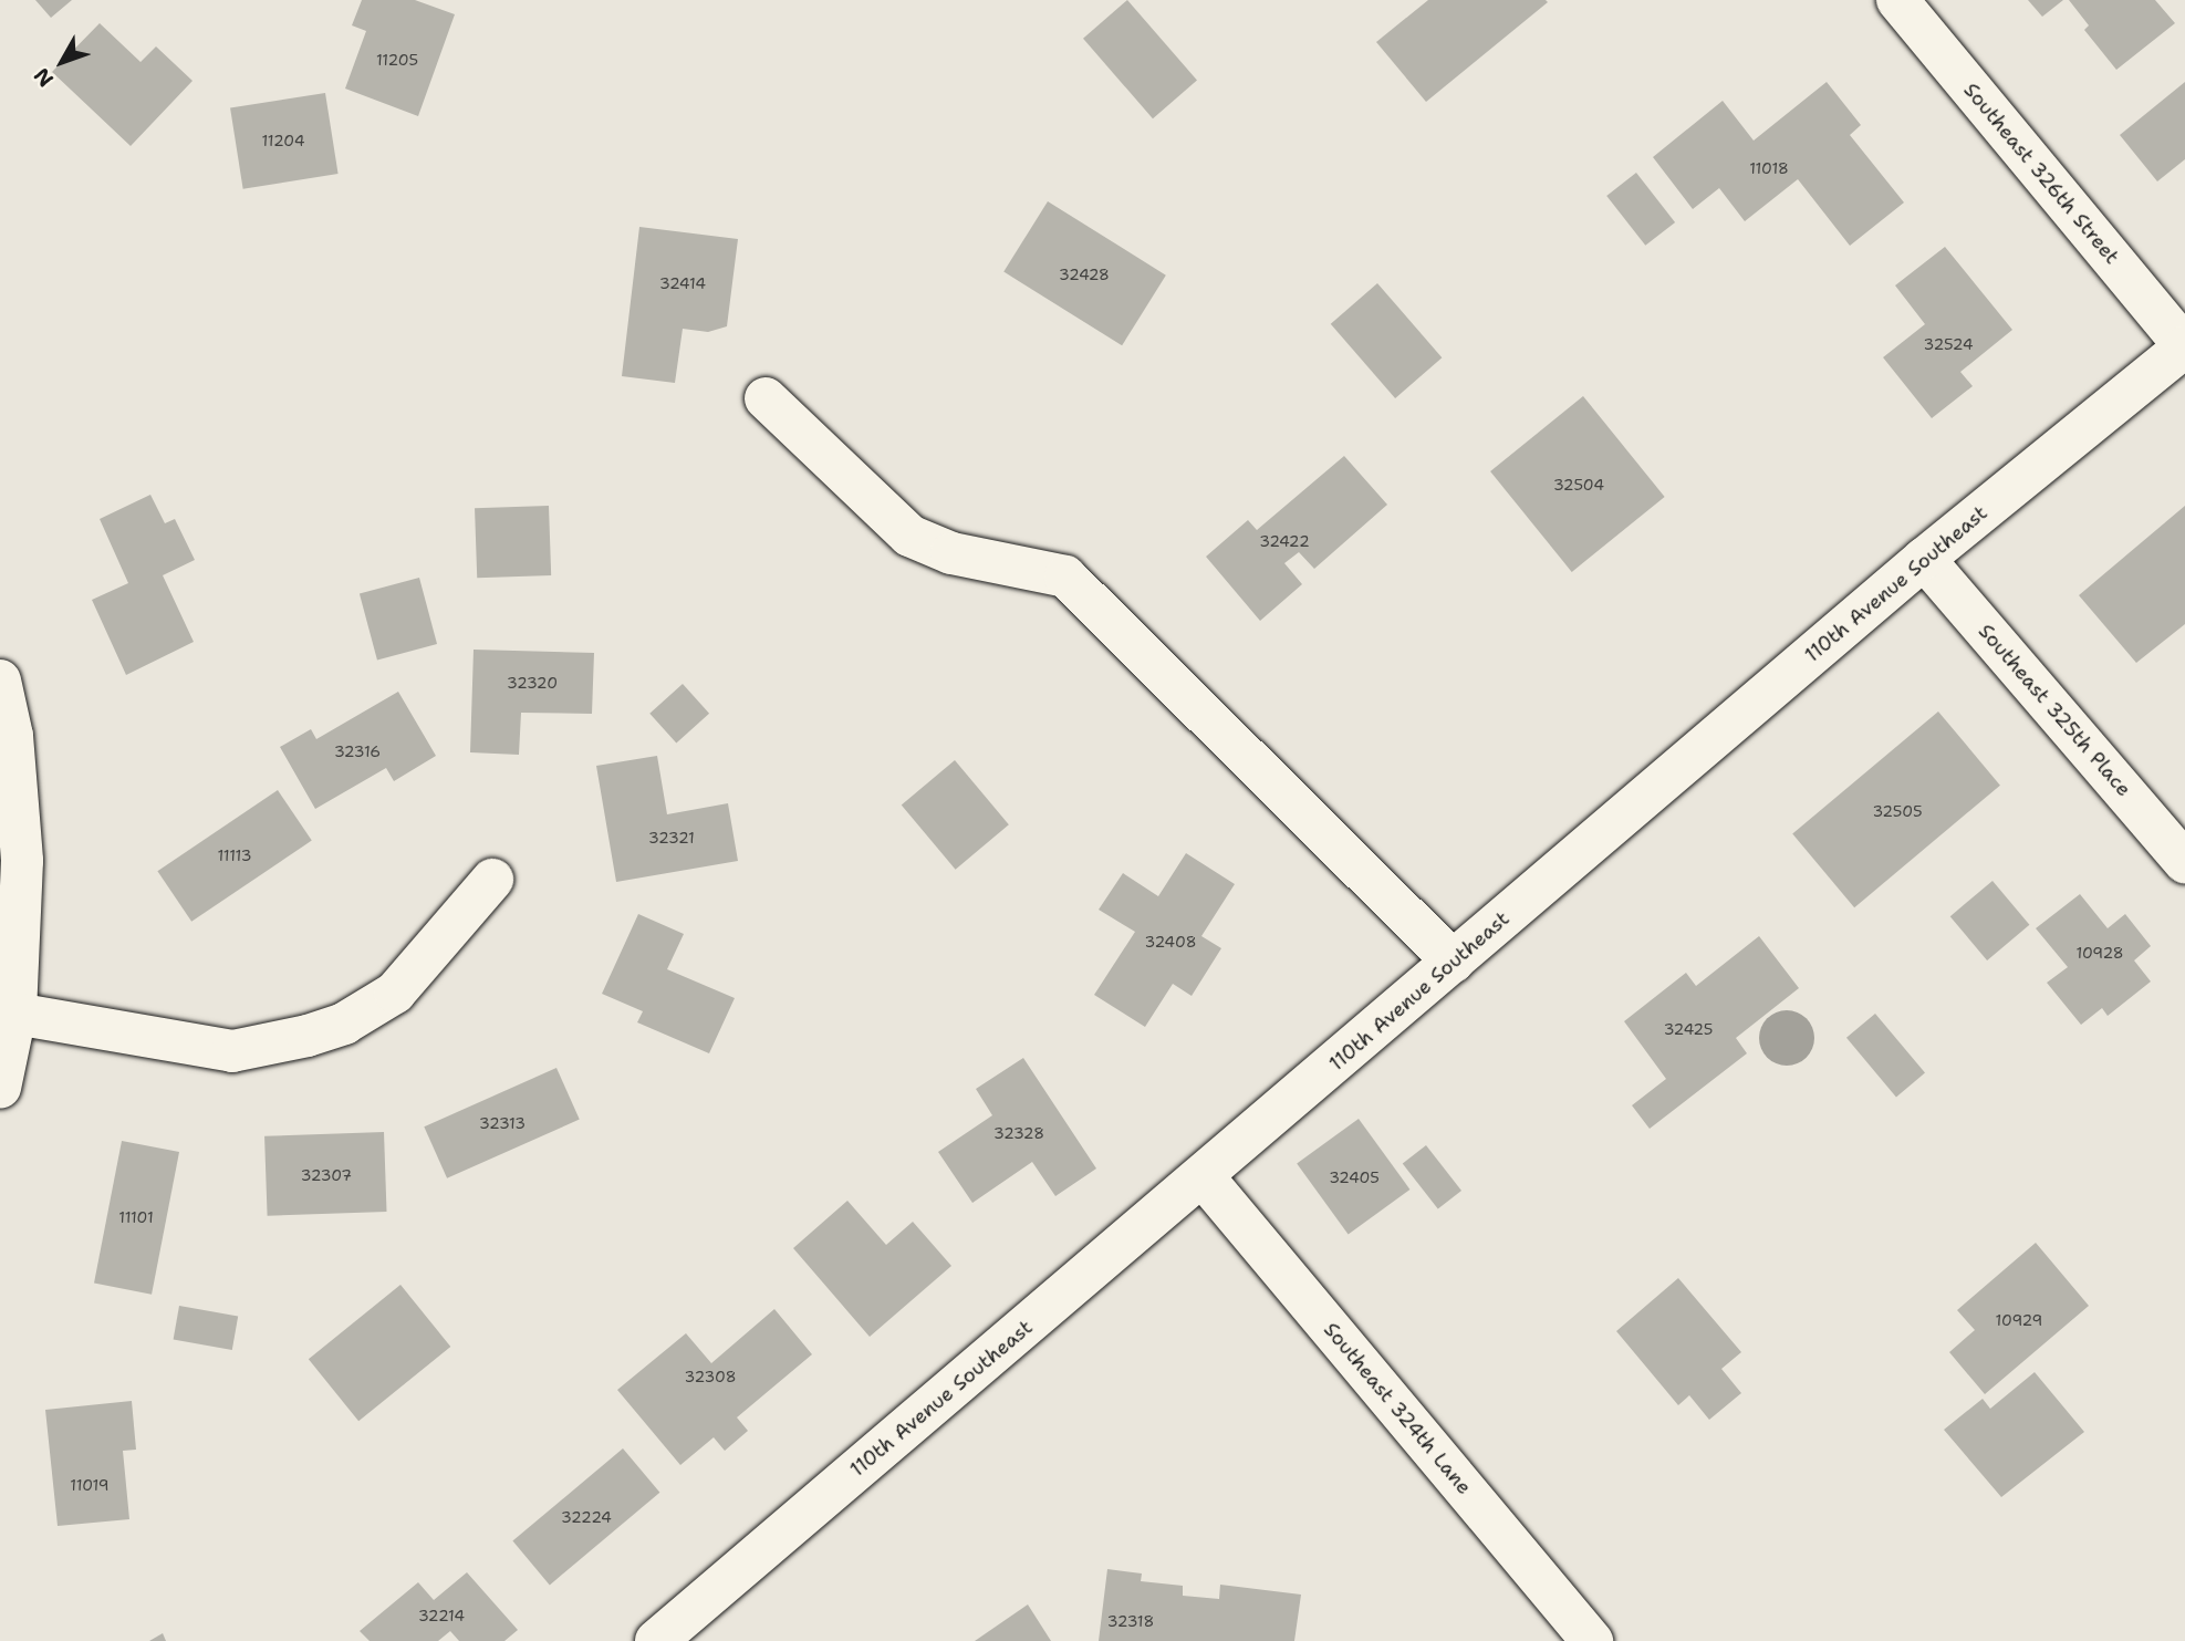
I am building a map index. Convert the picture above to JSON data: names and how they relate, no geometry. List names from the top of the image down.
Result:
{
  "streets": {
    "street": [
      "Southeast 326th Street",
      "110th Avenue Southeast",
      "Southeast 325th Place",
      "Southeast 324th Lane"
    ]
  },
  "crossings": [
    ["Southeast 326th Street", "110th Avenue Southeast"],
    ["110th Avenue Southeast", "Southeast 325th Place"],
    ["110th Avenue Southeast", "Southeast 324th Lane"]
  ],
  "house_numbers": [
    "11205",
    "11204",
    "11018",
    "32428",
    "32414",
    "32524",
    "32504",
    "32422",
    "32320",
    "32316",
    "32505",
    "32321",
    "11113",
    "32408",
    "10928",
    "32425",
    "32313",
    "32328",
    "32307",
    "32405",
    "11101",
    "10929",
    "32308",
    "11019",
    "32224",
    "32214",
    "32318"
  ],
  "north": "bottom left"
}
